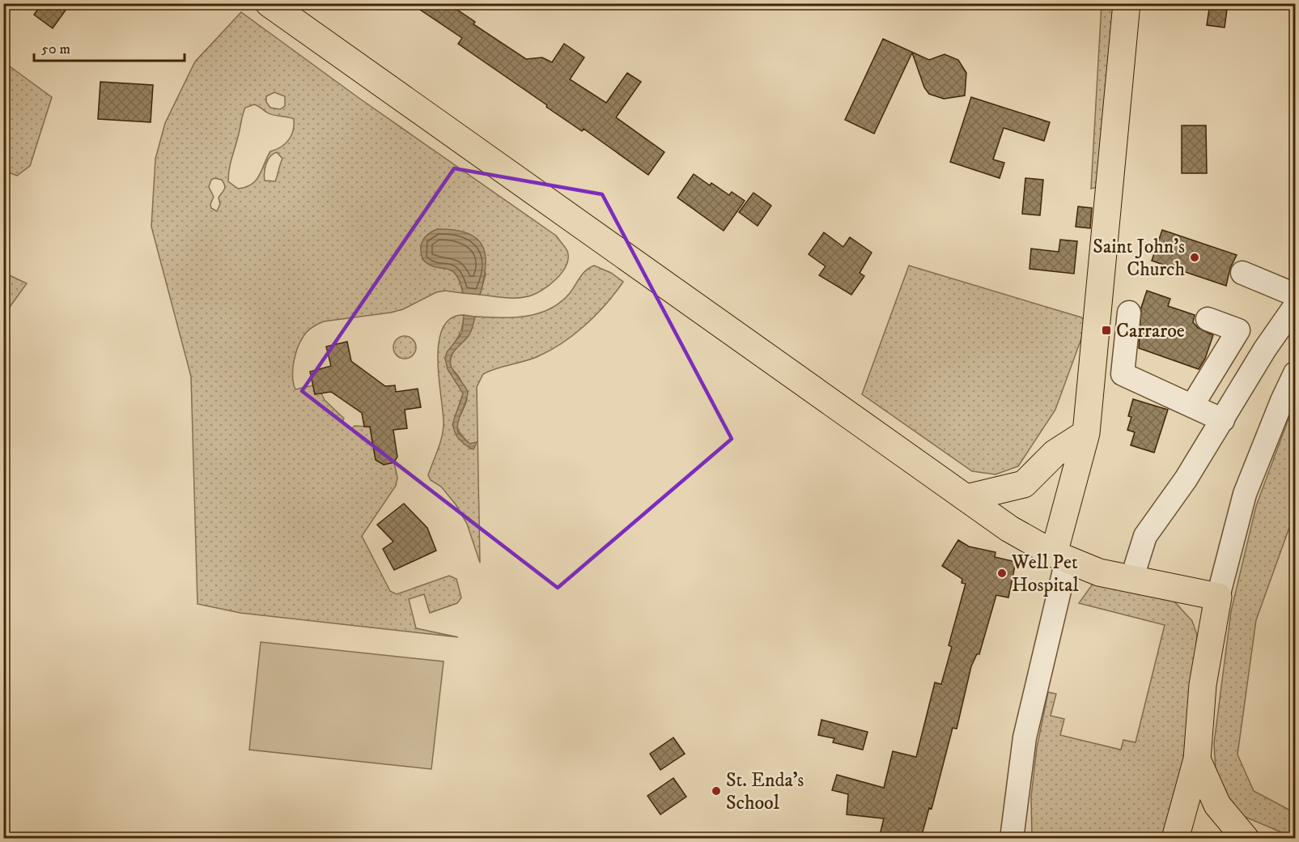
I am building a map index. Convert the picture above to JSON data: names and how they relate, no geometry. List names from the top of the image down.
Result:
{
  "places": {
    "other": ["Saint John's Church", "Well Pet Hospital", "St. Enda's School"],
    "transit": ["Carraroe"]
  },
  "scale_bar": "50 m"
}
